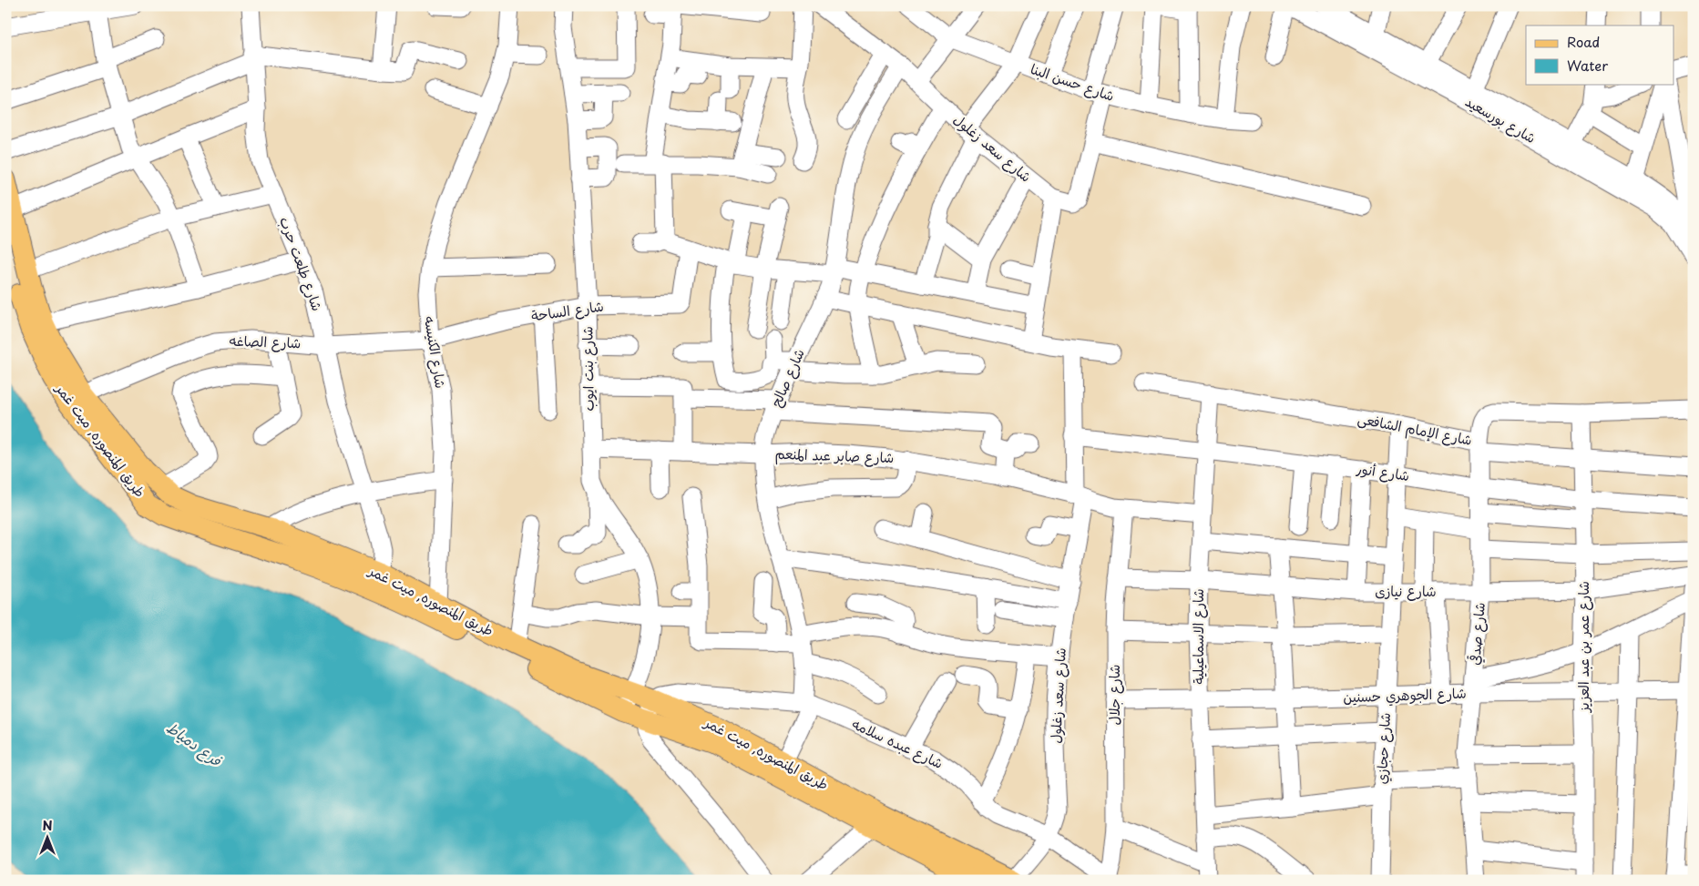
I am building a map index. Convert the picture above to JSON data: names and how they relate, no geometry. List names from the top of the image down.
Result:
{
  "streets": {
    "main road": ["طريق المنصوره, ميت غمر"],
    "street": [
      "شارع حسن البنا",
      "شارع بورسعيد",
      "شارع سعد زغلول",
      "شارع طلعت حرب",
      "شارع الساحة",
      "شارع الصاغه",
      "شارع الكنيسه",
      "شارع بنت ايوب",
      "شارع صالح",
      "شارع الإمام الشافعى",
      "شارع صابر عبد المنعم",
      "شارع أنور",
      "شارع نيازى",
      "شارع صدقي",
      "شارع الاسماعيلية",
      "شارع عمر بن عبد العزيز",
      "شارع جلال",
      "شارع الجوهري حسنين",
      "شارع عبده سلامه",
      "شارع حجازي"
    ]
  },
  "crossings": [
    ["شارع سعد زغلول", "شارع صالح"],
    ["شارع سعد زغلول", "طريق المنصوره, ميت غمر"],
    ["شارع سعد زغلول", "شارع صابر عبد المنعم"],
    ["شارع سعد زغلول", "شارع أنور"],
    ["شارع سعد زغلول", "شارع عبده سلامه"],
    ["شارع طلعت حرب", "شارع الصاغه"],
    ["شارع طلعت حرب", "طريق المنصوره, ميت غمر"],
    ["شارع الساحة", "شارع الصاغه"],
    ["شارع الساحة", "شارع الكنيسه"],
    ["شارع الساحة", "شارع بنت ايوب"],
    ["شارع الصاغه", "شارع الكنيسه"],
    ["شارع الصاغه", "طريق المنصوره, ميت غمر"],
    ["شارع الكنيسه", "طريق المنصوره, ميت غمر"],
    ["شارع بنت ايوب", "طريق المنصوره, ميت غمر"],
    ["شارع بنت ايوب", "شارع صابر عبد المنعم"],
    ["شارع صالح", "طريق المنصوره, ميت غمر"],
    ["شارع صالح", "شارع صابر عبد المنعم"],
    ["شارع صالح", "شارع عبده سلامه"],
    ["شارع الإمام الشافعى", "شارع صدقي"],
    ["شارع الإمام الشافعى", "شارع الاسماعيلية"],
    ["شارع الإمام الشافعى", "شارع عمر بن عبد العزيز"],
    ["شارع الإمام الشافعى", "شارع حجازي"],
    ["طريق المنصوره, ميت غمر", "شارع عبده سلامه"],
    ["شارع صابر عبد المنعم", "شارع الاسماعيلية"],
    ["شارع صابر عبد المنعم", "شارع جلال"],
    ["شارع أنور", "شارع صدقي"],
    ["شارع أنور", "شارع الاسماعيلية"],
    ["شارع أنور", "شارع عمر بن عبد العزيز"],
    ["شارع أنور", "شارع حجازي"],
    ["شارع نيازى", "شارع صدقي"],
    ["شارع نيازى", "شارع الاسماعيلية"],
    ["شارع نيازى", "شارع عمر بن عبد العزيز"],
    ["شارع نيازى", "شارع جلال"],
    ["شارع نيازى", "شارع حجازي"],
    ["شارع صدقي", "شارع الجوهري حسنين"],
    ["شارع الاسماعيلية", "شارع الجوهري حسنين"],
    ["شارع عمر بن عبد العزيز", "شارع الجوهري حسنين"],
    ["شارع جلال", "شارع الجوهري حسنين"],
    ["شارع جلال", "شارع عبده سلامه"],
    ["شارع الجوهري حسنين", "شارع حجازي"]
  ],
  "water": ["فرع دمياط"],
  "legend": ["Road", "Water"],
  "north": "top"
}
